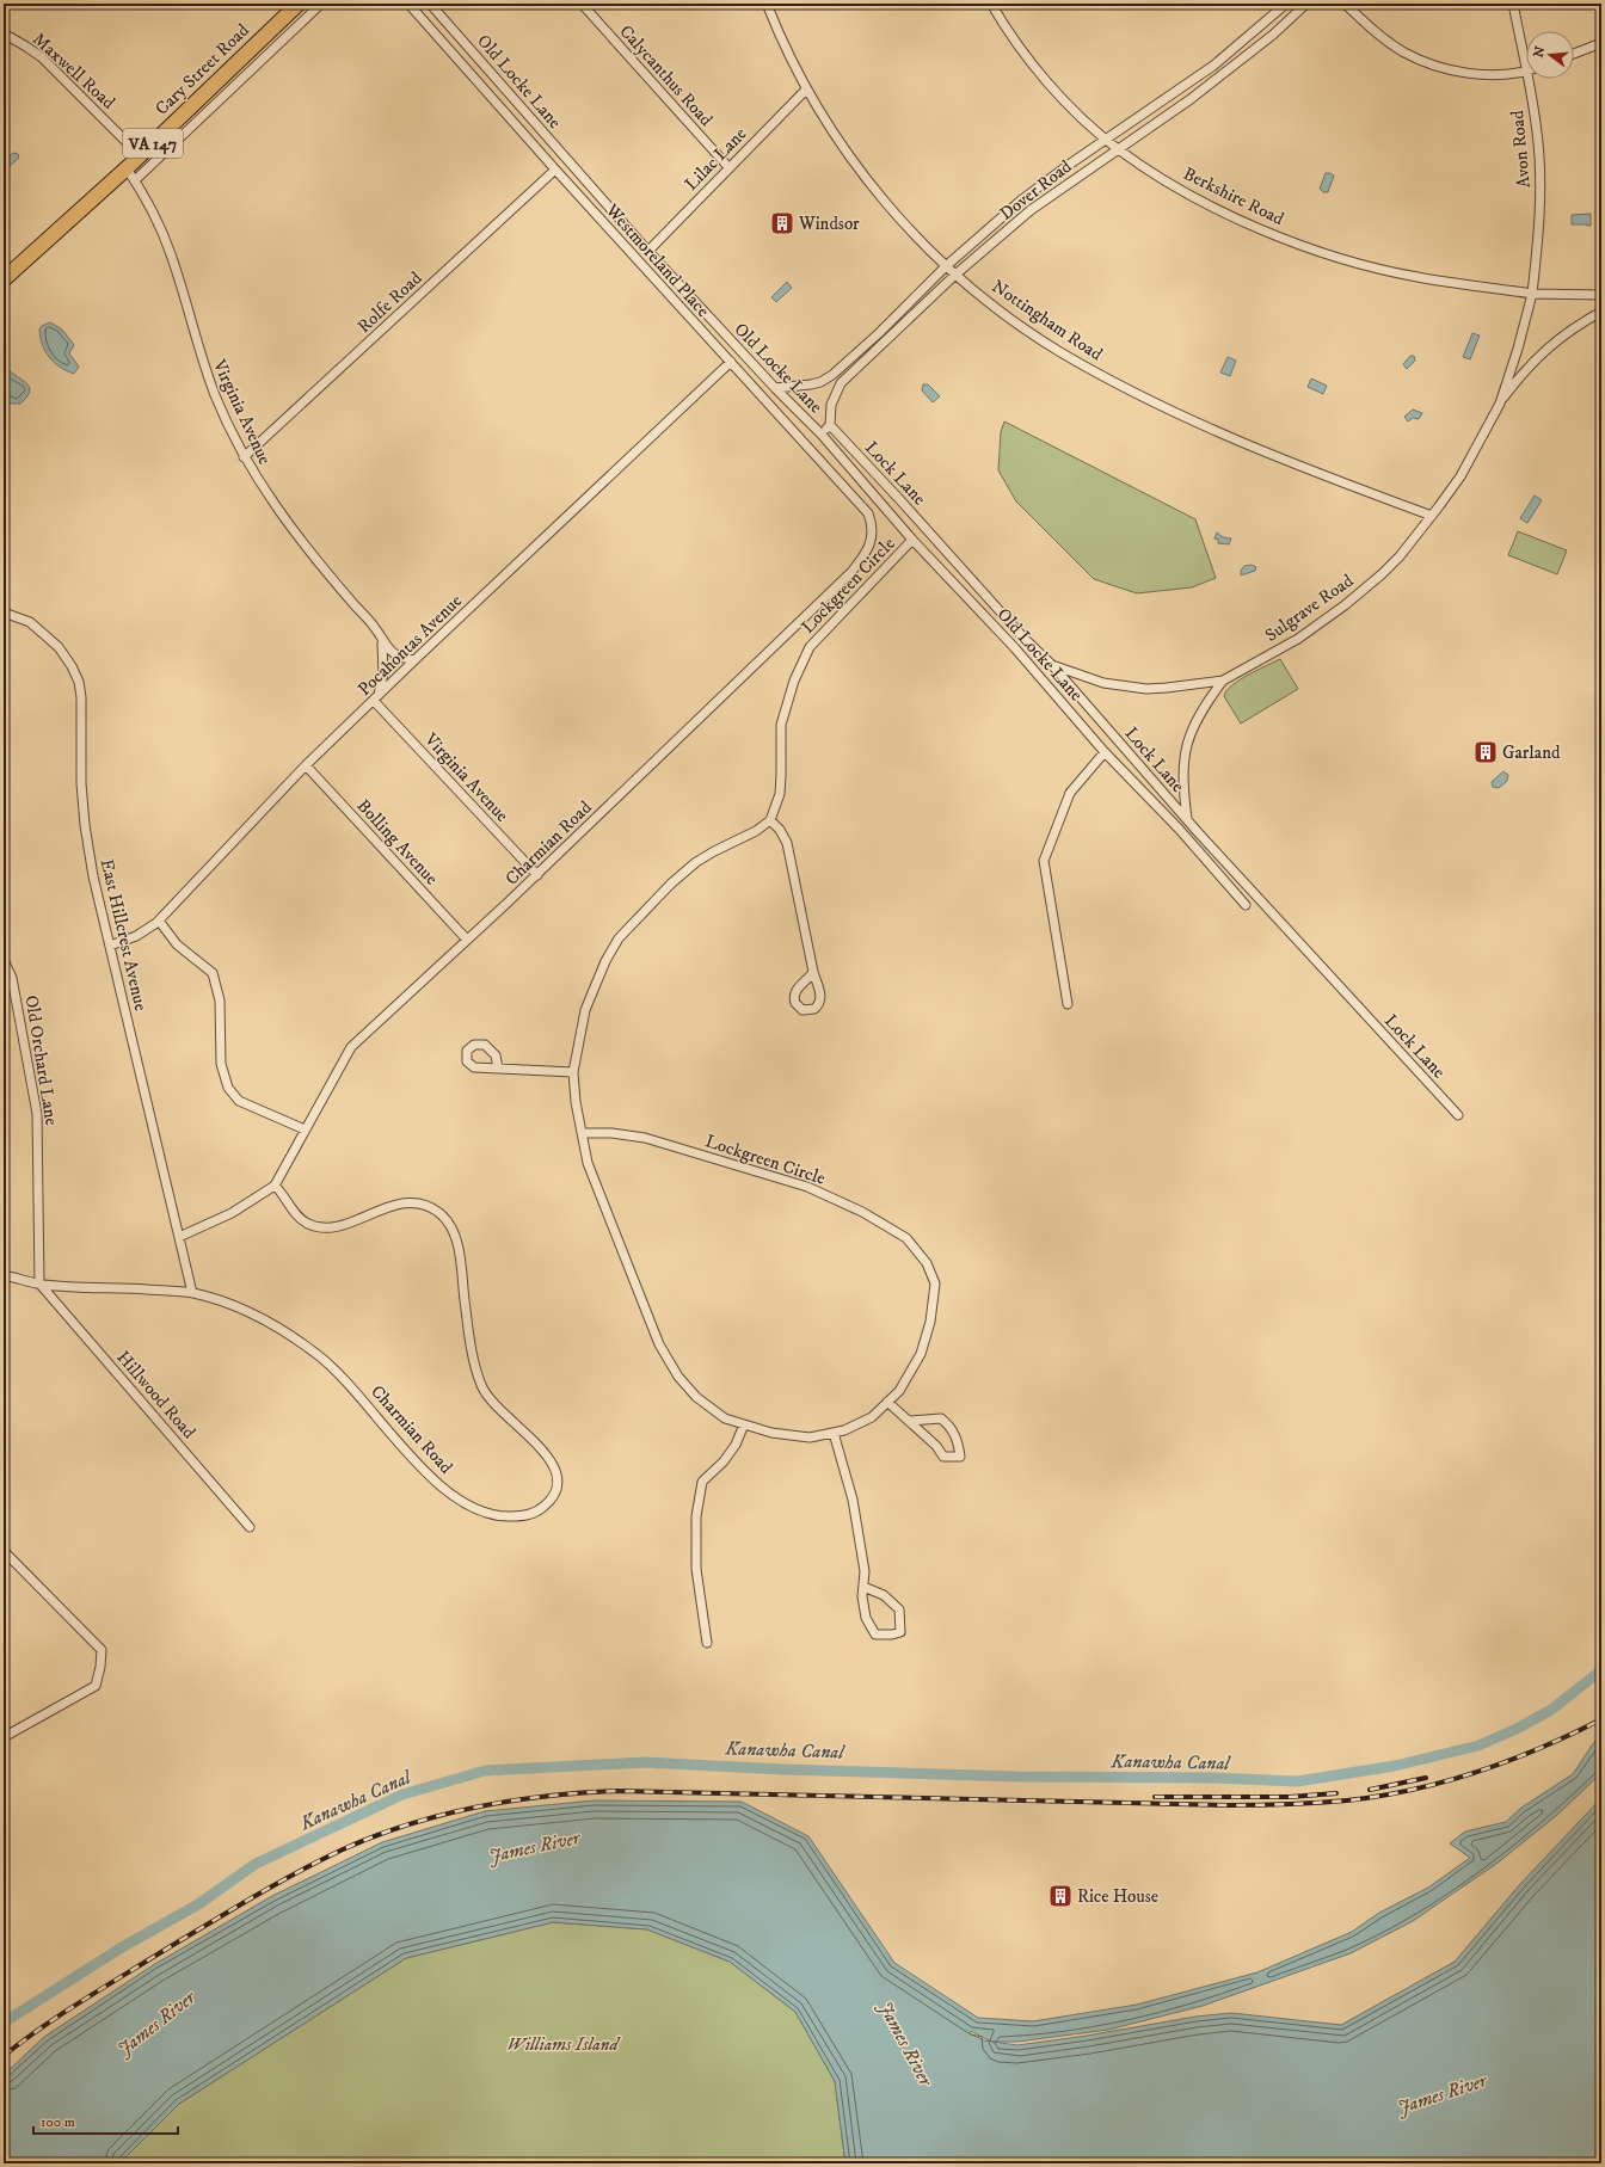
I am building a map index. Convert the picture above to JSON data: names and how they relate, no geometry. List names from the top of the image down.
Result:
{
  "streets": {
    "main road": ["Cary Street Road", "VA 147"],
    "street": [
      "Maxwell Road",
      "Calycanthus Road",
      "Old Locke Lane",
      "Avon Road",
      "Lilac Lane",
      "Dover Road",
      "Berkshire Road",
      "Westmoreland Place",
      "Rolfe Road",
      "Nottingham Road",
      "Virginia Avenue",
      "Lock Lane",
      "Lockgreen Circle",
      "Sulgrave Road",
      "Pocahontas Avenue",
      "Bolling Avenue",
      "Charmian Road",
      "East Hillcrest Avenue",
      "Old Orchard Lane",
      "Hillwood Road"
    ]
  },
  "crossings": [
    ["Cary Street Road", "Maxwell Road"],
    ["Cary Street Road", "Virginia Avenue"],
    ["Calycanthus Road", "Lilac Lane"],
    ["Old Locke Lane", "Lilac Lane"],
    ["Old Locke Lane", "Dover Road"],
    ["Old Locke Lane", "Lockgreen Circle"],
    ["Avon Road", "Berkshire Road"],
    ["Avon Road", "Sulgrave Road"],
    ["Lilac Lane", "Nottingham Road"],
    ["Dover Road", "Berkshire Road"],
    ["Dover Road", "Nottingham Road"],
    ["Dover Road", "Lock Lane"],
    ["Berkshire Road", "Sulgrave Road"],
    ["Westmoreland Place", "Rolfe Road"],
    ["Westmoreland Place", "Pocahontas Avenue"],
    ["Westmoreland Place", "Charmian Road"],
    ["Rolfe Road", "Virginia Avenue"],
    ["Nottingham Road", "Sulgrave Road"],
    ["Virginia Avenue", "Pocahontas Avenue"],
    ["Virginia Avenue", "Charmian Road"],
    ["Lock Lane", "Sulgrave Road"],
    ["Pocahontas Avenue", "Bolling Avenue"],
    ["Pocahontas Avenue", "East Hillcrest Avenue"],
    ["Bolling Avenue", "Charmian Road"],
    ["Charmian Road", "East Hillcrest Avenue"],
    ["Charmian Road", "Old Orchard Lane"],
    ["Charmian Road", "Hillwood Road"],
    ["Old Orchard Lane", "Hillwood Road"]
  ],
  "water": ["Kanawha Canal", "James River"],
  "parks": ["Williams Island"],
  "places": {
    "building": ["Windsor", "Garland", "Rice House"]
  },
  "scale_bar": "100 m",
  "north": "left"
}
